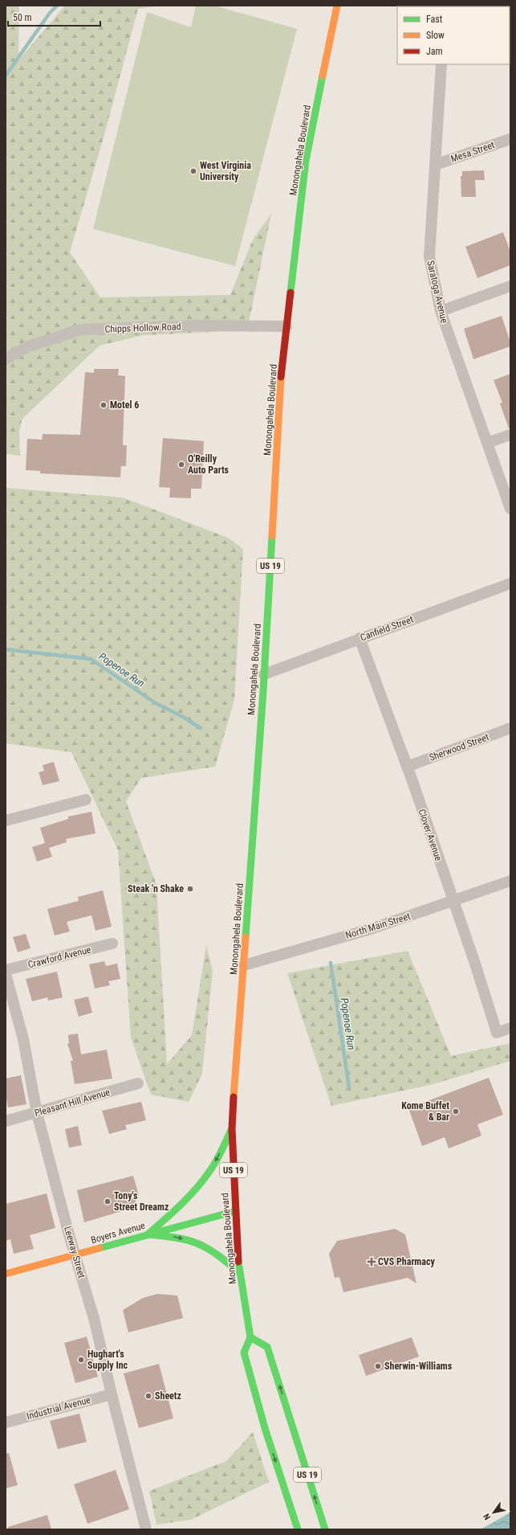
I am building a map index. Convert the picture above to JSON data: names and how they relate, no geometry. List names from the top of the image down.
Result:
{
  "streets": {
    "main road": ["Monongahela Boulevard", "US 19", "Boyers Avenue"],
    "street": [
      "Mesa Street",
      "Saratoga Avenue",
      "Chipps Hollow Road",
      "Canfield Street",
      "Sherwood Street",
      "Clover Avenue",
      "North Main Street",
      "Crawford Avenue",
      "Pleasant Hill Avenue",
      "Leeway Street",
      "Industrial Avenue"
    ]
  },
  "crossings": [
    ["Monongahela Boulevard", "Chipps Hollow Road"],
    ["Monongahela Boulevard", "US 19"],
    ["Monongahela Boulevard", "Canfield Street"],
    ["Monongahela Boulevard", "North Main Street"],
    ["Monongahela Boulevard", "Boyers Avenue"],
    ["Mesa Street", "Saratoga Avenue"],
    ["Canfield Street", "Clover Avenue"],
    ["Sherwood Street", "Clover Avenue"],
    ["Clover Avenue", "North Main Street"],
    ["Pleasant Hill Avenue", "Leeway Street"],
    ["Boyers Avenue", "Leeway Street"],
    ["Leeway Street", "Industrial Avenue"]
  ],
  "water": ["Popenoe Run"],
  "places": {
    "other": [
      "West Virginia University",
      "Motel 6",
      "O'Reilly Auto Parts",
      "Steak 'n Shake",
      "Kome Buffet & Bar",
      "Tony's Street Dreamz",
      "Hughart's Supply Inc",
      "Sherwin-Williams",
      "Sheetz"
    ],
    "health": ["CVS Pharmacy"]
  },
  "legend": ["Fast", "Slow", "Jam"],
  "scale_bar": "50 m",
  "north": "bottom left"
}
